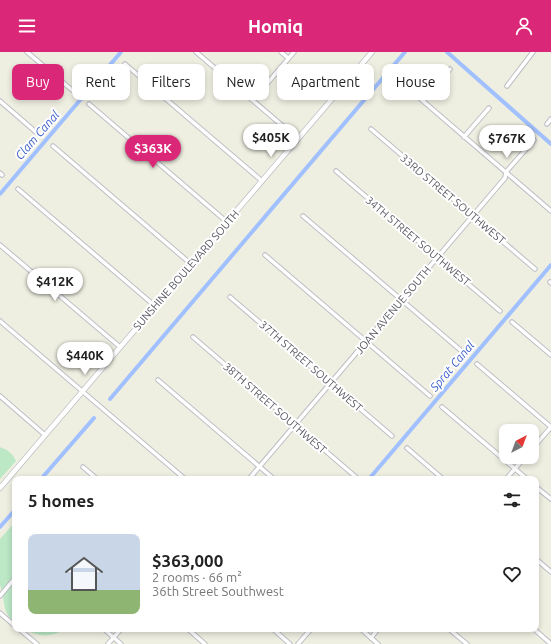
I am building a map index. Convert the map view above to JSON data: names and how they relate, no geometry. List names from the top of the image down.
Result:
{
  "streets": {
    "street": [
      "33RD STREET SOUTHWEST",
      "34TH STREET SOUTHWEST",
      "SUNSHINE BOULEVARD SOUTH",
      "JOAN AVENUE SOUTH",
      "37TH STREET SOUTHWEST",
      "38TH STREET SOUTHWEST"
    ]
  },
  "crossings": [
    ["33RD STREET SOUTHWEST", "JOAN AVENUE SOUTH"],
    ["34TH STREET SOUTHWEST", "JOAN AVENUE SOUTH"],
    ["JOAN AVENUE SOUTH", "37TH STREET SOUTHWEST"],
    ["JOAN AVENUE SOUTH", "38TH STREET SOUTHWEST"]
  ],
  "water": ["Clam Canal", "Sprat Canal"],
  "north": "top right",
  "page": {
    "header": "Homiq",
    "chip": [
      "Buy",
      "Rent",
      "Filters",
      "New",
      "Apartment",
      "House"
    ],
    "price": [
      "$405K",
      "$767K",
      "$363K",
      "$412K",
      "$440K"
    ],
    "heading": "5 homes",
    "list": [
      {
        "name": "$363,000",
        "note": "2 rooms · 66 m² · 36th Street Southwest"
      }
    ]
  }
}
